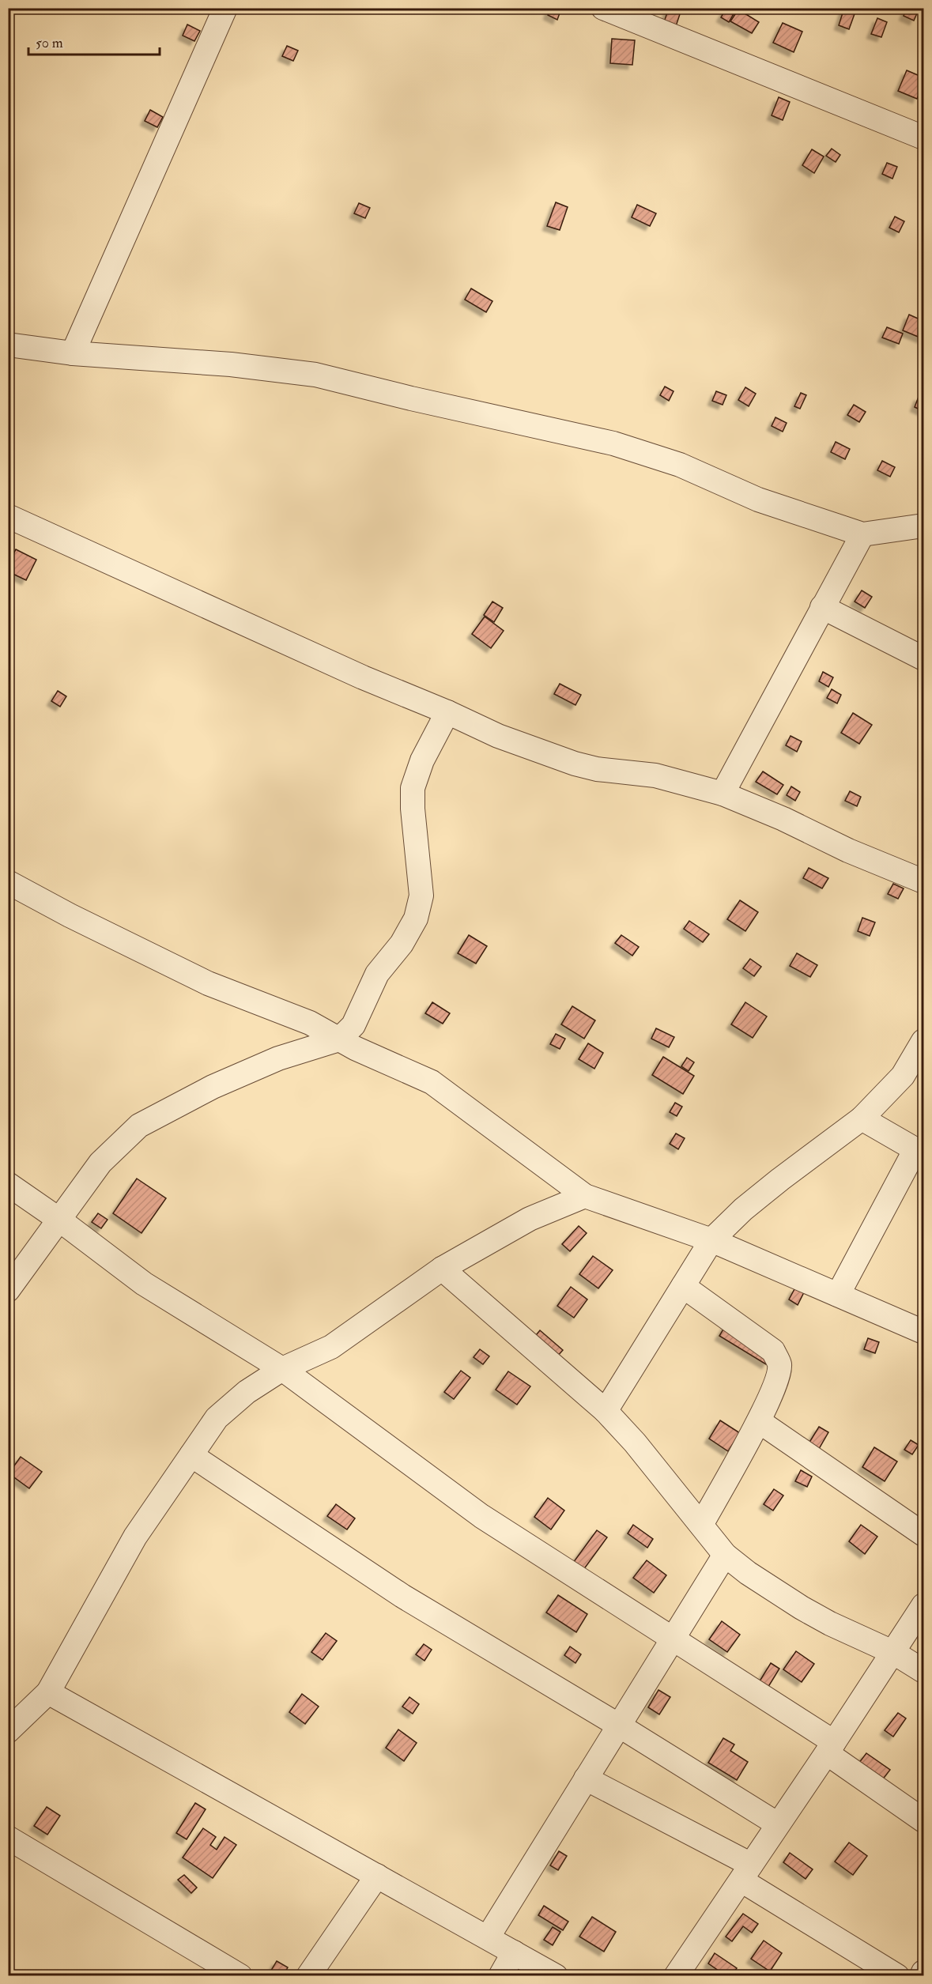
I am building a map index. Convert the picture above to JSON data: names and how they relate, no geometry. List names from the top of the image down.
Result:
{
  "scale_bar": "50 m"
}
